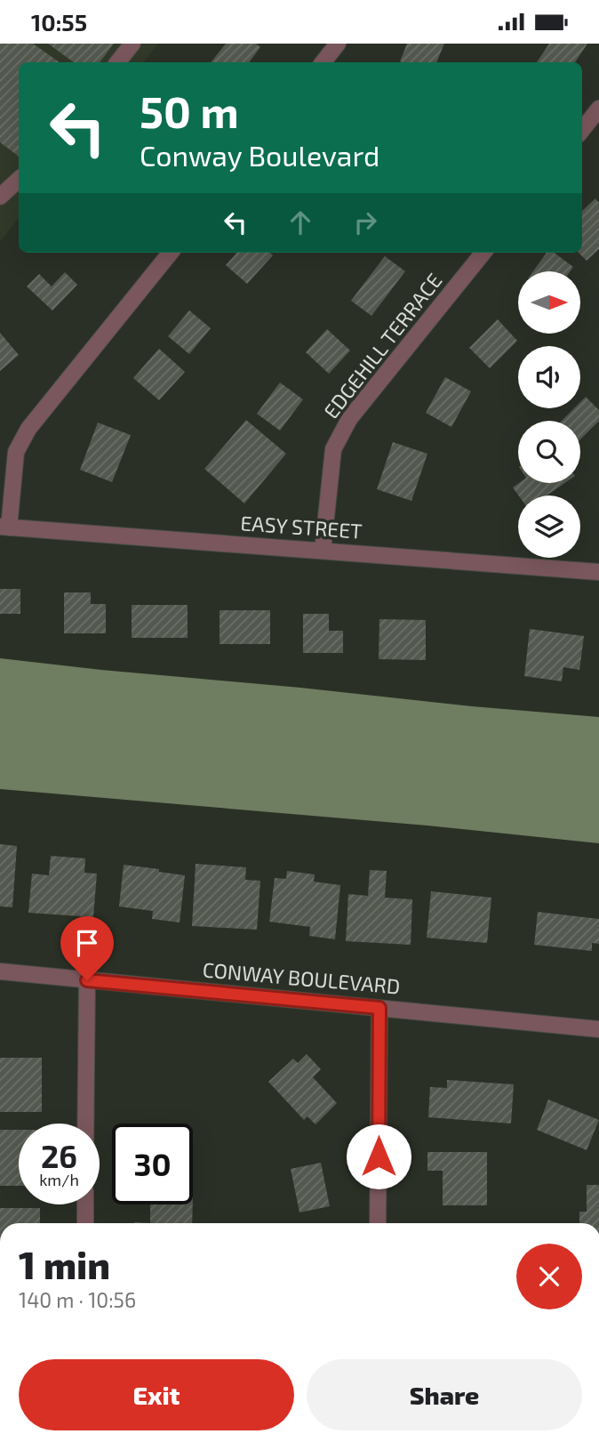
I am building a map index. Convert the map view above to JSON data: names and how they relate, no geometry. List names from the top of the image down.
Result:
{
  "streets": {
    "street": ["EDGEHILL TERRACE", "EASY STREET", "CONWAY BOULEVARD"]
  },
  "crossings": [
    ["EDGEHILL TERRACE", "EASY STREET"]
  ],
  "north": "right",
  "page": {
    "status": "10:55",
    "turn": ["50 m", "Conway Boulevard"],
    "speed": "26 km/h",
    "limit": "30",
    "heading": ["1 min", "140 m · 10:56"],
    "buttons": ["Exit", "Share"]
  }
}
